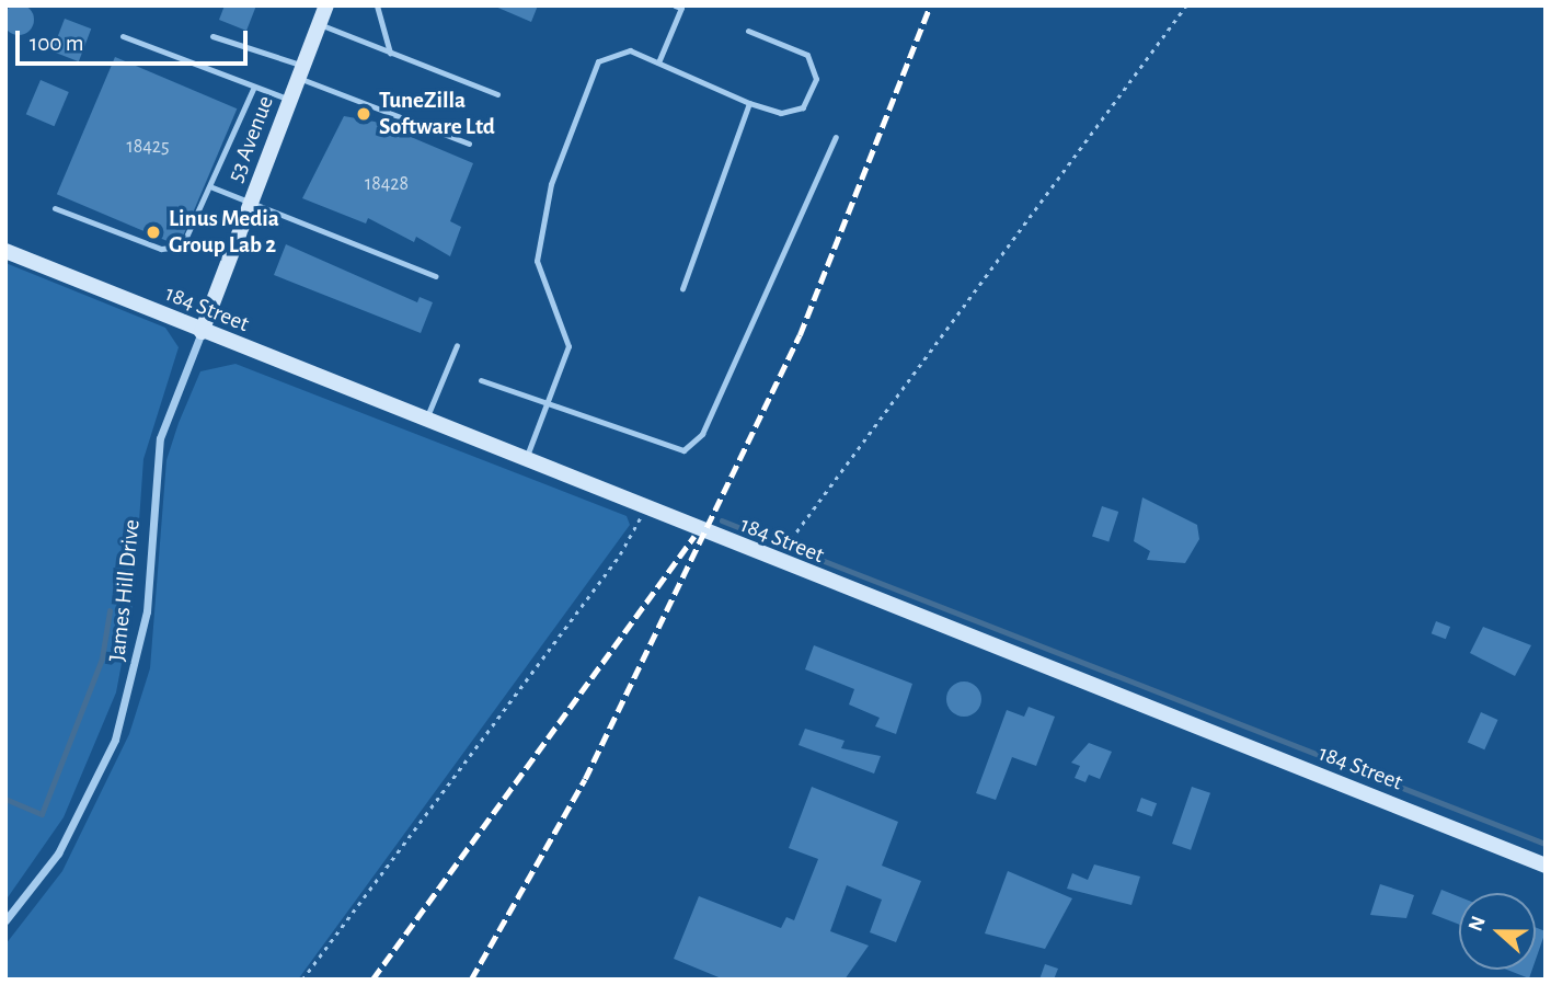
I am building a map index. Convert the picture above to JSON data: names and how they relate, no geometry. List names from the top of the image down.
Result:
{
  "streets": {
    "main road": ["53 Avenue", "184 Street"],
    "street": ["James Hill Drive"]
  },
  "crossings": [
    ["53 Avenue", "184 Street"],
    ["53 Avenue", "James Hill Drive"],
    ["184 Street", "James Hill Drive"]
  ],
  "places": ["TuneZilla Software Ltd", "Linus Media Group Lab 2"],
  "house_numbers": ["18425", "18428"],
  "scale_bar": "100 m",
  "north": "left"
}
